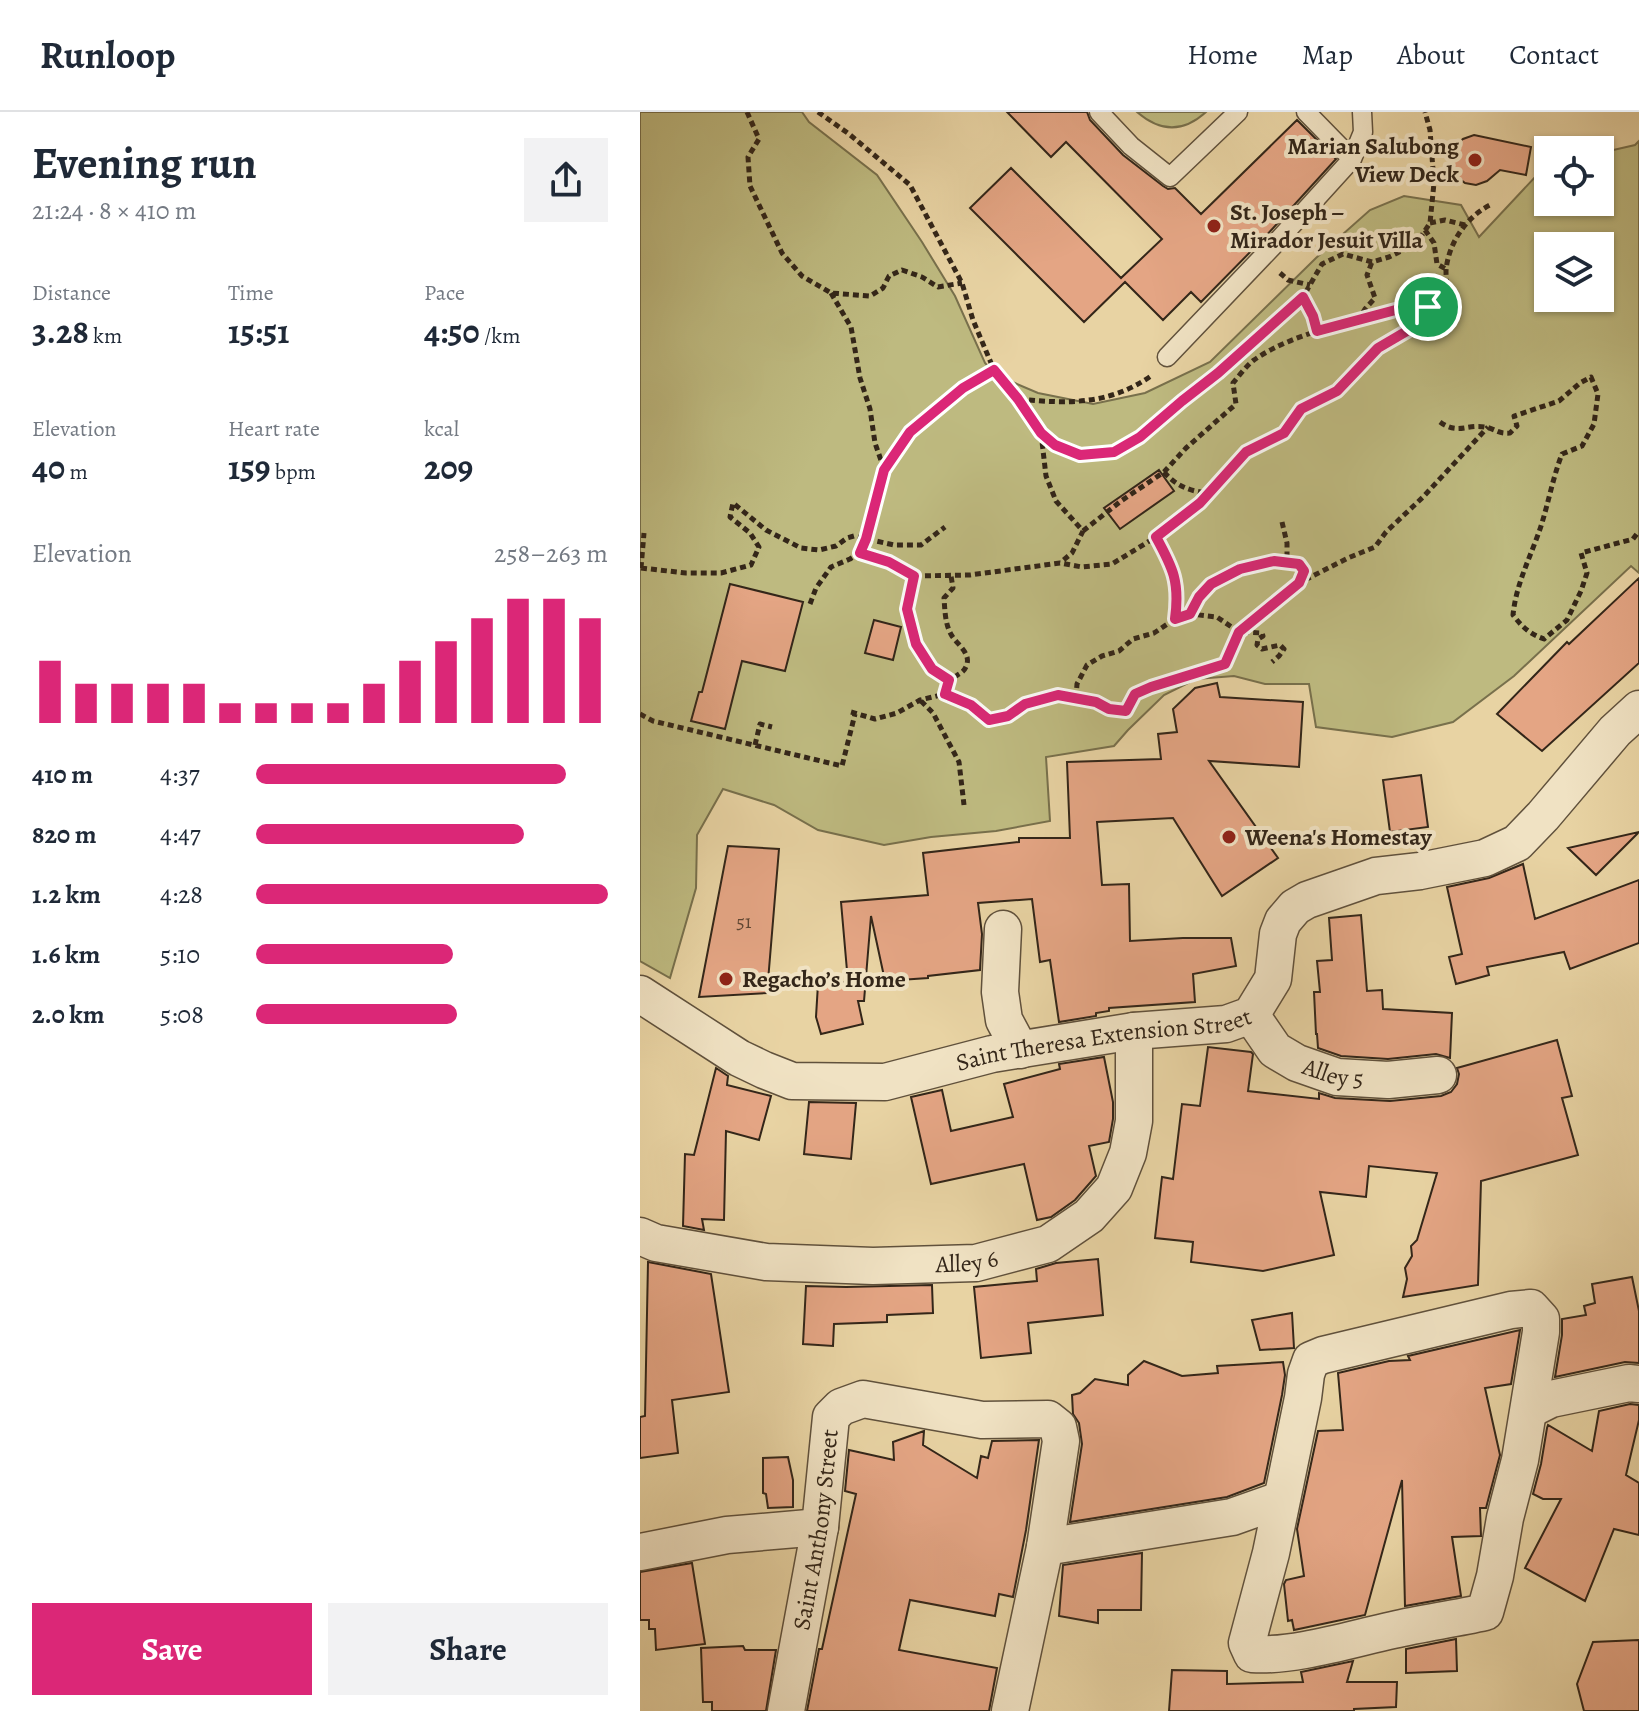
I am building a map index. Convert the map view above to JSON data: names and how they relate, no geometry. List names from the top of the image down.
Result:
{
  "streets": {
    "street": [
      "Saint Theresa Extension Street",
      "Alley 5",
      "Alley 6",
      "Saint Anthony Street"
    ]
  },
  "crossings": [
    ["Saint Theresa Extension Street", "Alley 5"],
    ["Saint Theresa Extension Street", "Alley 6"]
  ],
  "places": [
    "Marian Salubong View Deck",
    "St. Joseph – Mirador Jesuit Villa",
    "Weena's Homestay",
    "Regacho’s Home"
  ],
  "house_numbers": ["51"],
  "page": {
    "header": "Runloop",
    "nav": [
      "Home",
      "Map",
      "About",
      "Contact"
    ],
    "heading": ["Evening run", "21:24 · 8 × 410 m"],
    "stats": [
      ["Distance", "3.28 km"],
      ["Time", "15:51"],
      ["Pace", "4:50 /km"],
      ["Elevation", "40 m"],
      ["Heart rate", "159 bpm"],
      ["kcal", "209"]
    ],
    "chart": ["Elevation", "258–263 m"],
    "list": [
      {
        "name": "410 m",
        "note": "4:37"
      },
      {
        "name": "820 m",
        "note": "4:47"
      },
      {
        "name": "1.2 km",
        "note": "4:28"
      },
      {
        "name": "1.6 km",
        "note": "5:10"
      },
      {
        "name": "2.0 km",
        "note": "5:08"
      }
    ],
    "buttons": ["Save", "Share"]
  }
}
